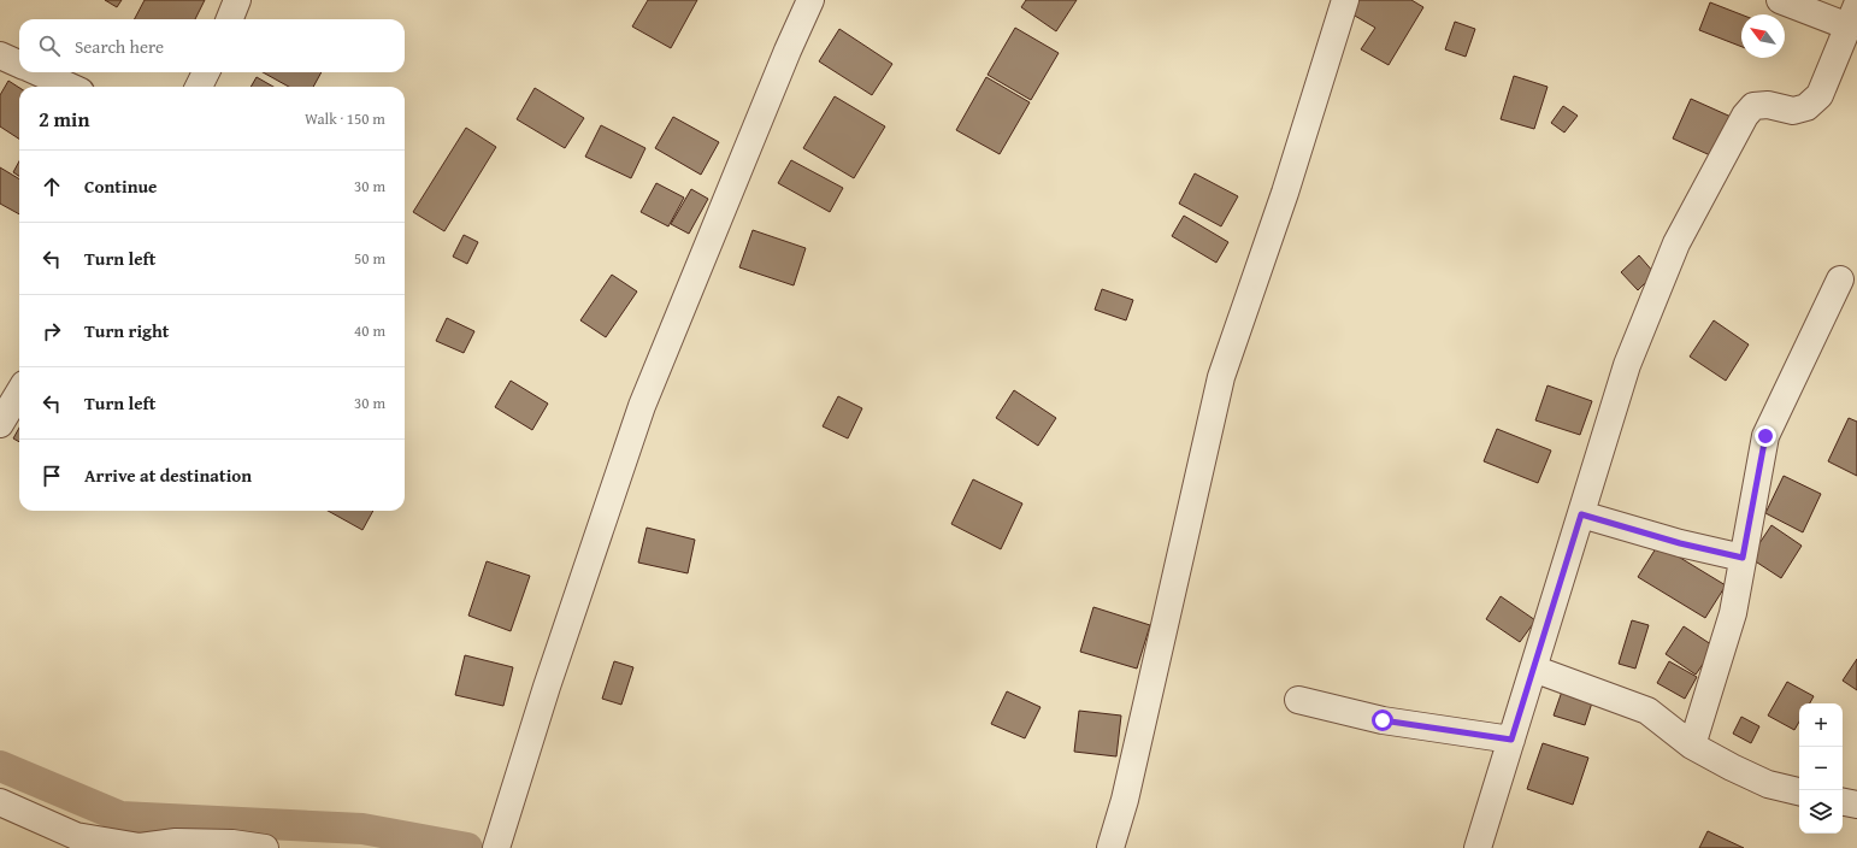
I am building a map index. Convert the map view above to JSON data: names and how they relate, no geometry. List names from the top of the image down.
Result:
{
  "north": "top left",
  "page": {
    "search": "Search here",
    "heading": ["2 min", "Walk · 150 m"],
    "list": [
      ["Continue", "30 m"],
      ["Turn left", "50 m"],
      ["Turn right", "40 m"],
      ["Turn left", "30 m"],
      "Arrive at destination"
    ],
    "map_buttons": ["+", "−"]
  }
}
